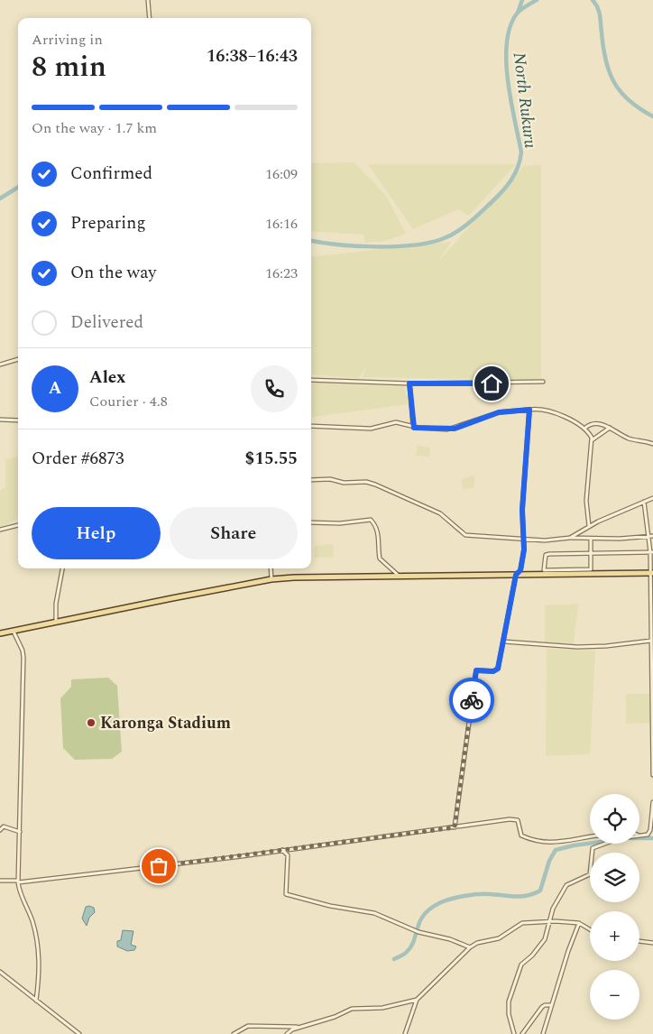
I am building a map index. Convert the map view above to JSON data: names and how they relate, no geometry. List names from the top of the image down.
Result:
{
  "water": ["North Rukuru"],
  "places": ["Karonga Stadium"],
  "page": {
    "heading": ["8 min", "Arriving in", "16:38–16:43"],
    "panel": [
      "Alex",
      "Courier · 4.8",
      "Order #6873",
      "$15.55"
    ],
    "bar": "On the way · 1.7 km",
    "list": [
      ["Confirmed", "16:09"],
      ["Preparing", "16:16"],
      ["On the way", "16:23"],
      "Delivered"
    ],
    "round": "A",
    "buttons": ["Help", "Share"],
    "map_buttons": ["+", "−"]
  }
}
